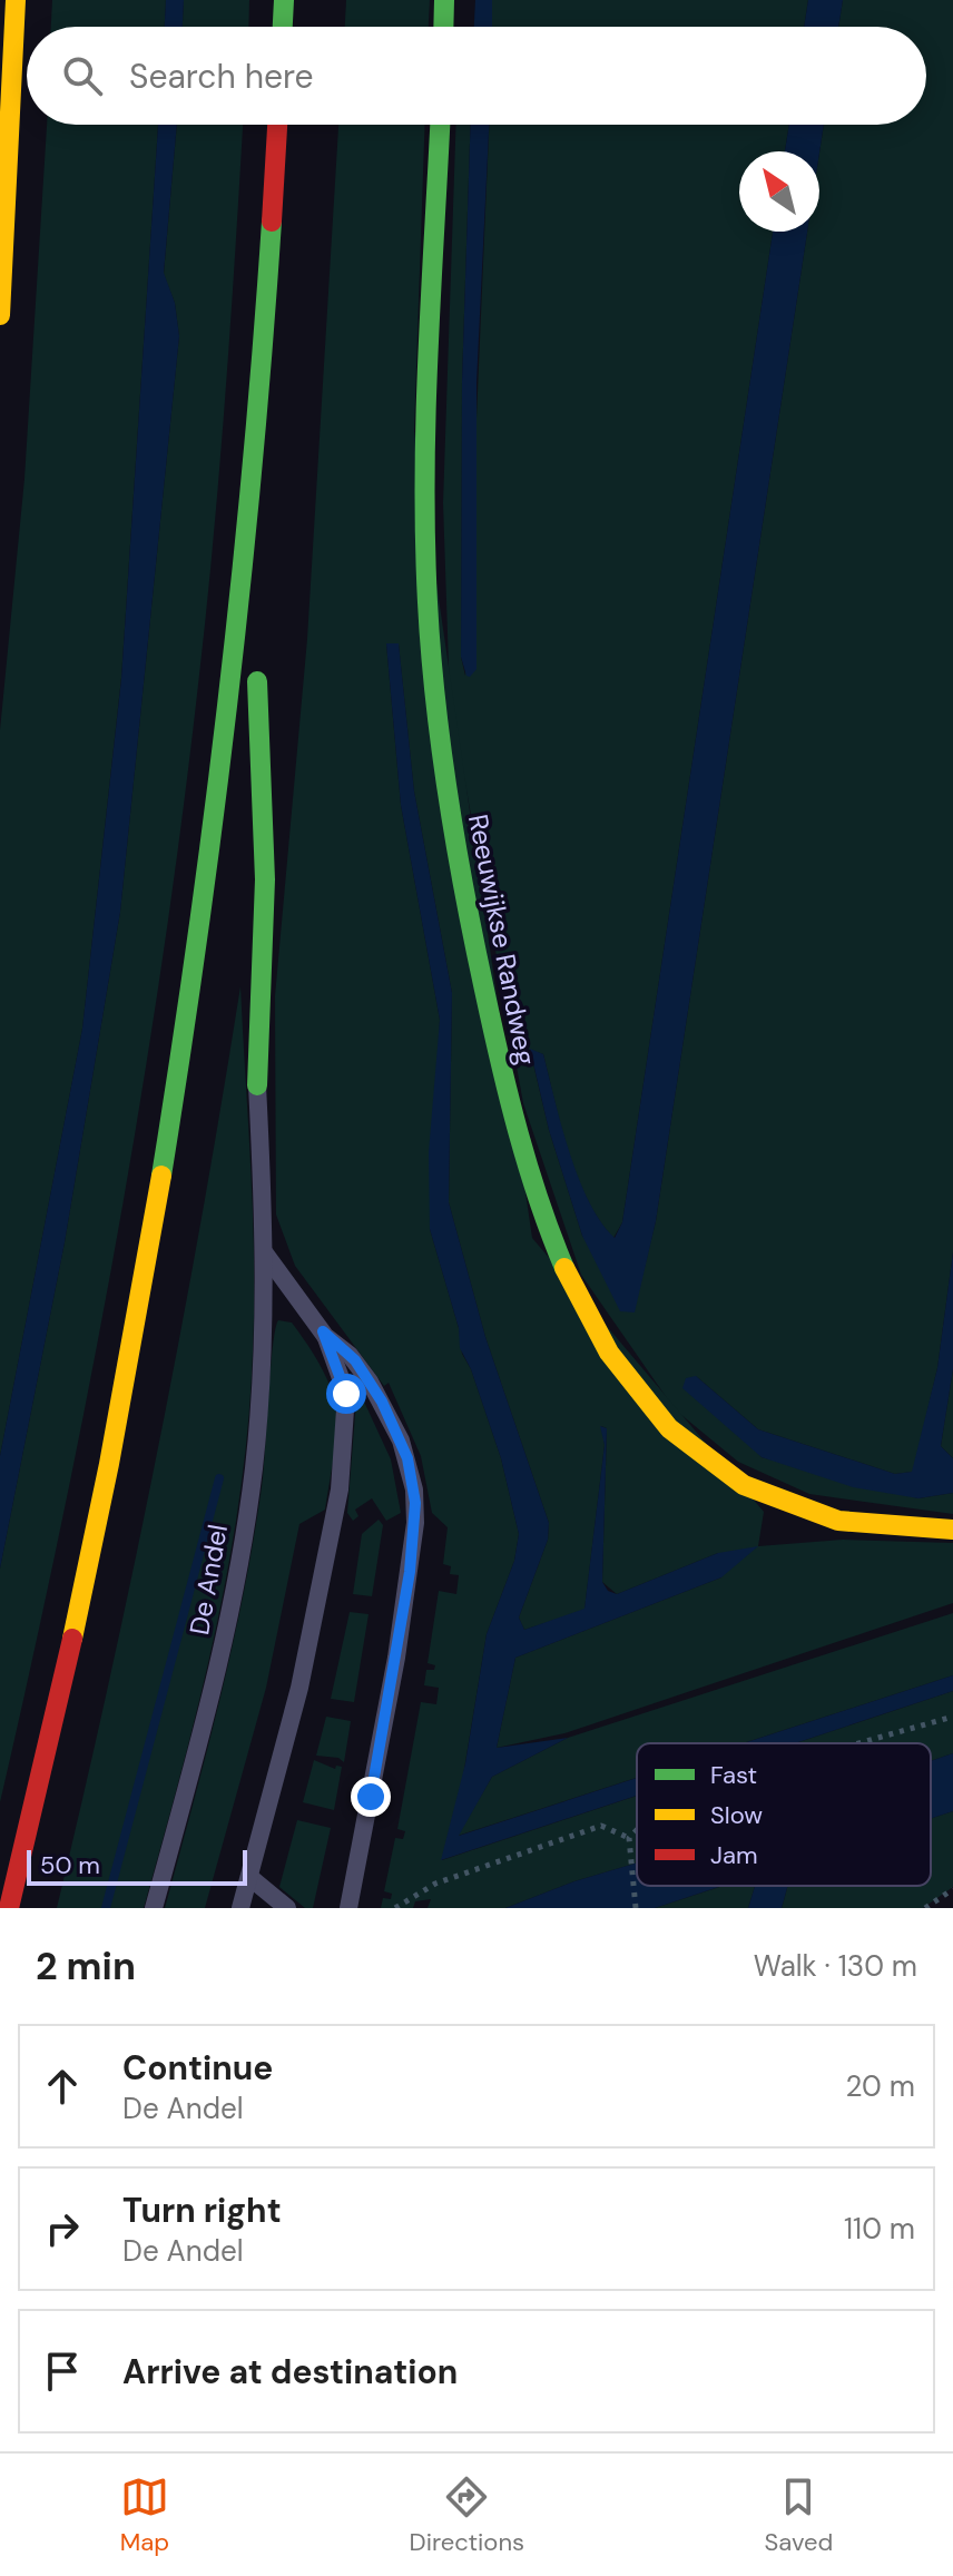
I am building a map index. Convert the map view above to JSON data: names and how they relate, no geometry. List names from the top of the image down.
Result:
{
  "streets": {
    "main road": ["Reeuwijkse Randweg"],
    "lane": ["De Andel"]
  },
  "legend": ["Fast", "Slow", "Jam"],
  "scale_bar": "50 m",
  "north": "top left",
  "page": {
    "search": "Search here",
    "scale": "50 m",
    "heading": ["2 min", "Walk · 130 m"],
    "list": [
      ["Continue", "De Andel", "20 m"],
      ["Turn right", "De Andel", "110 m"],
      "Arrive at destination"
    ],
    "nav": ["Map", "Directions", "Saved"]
  }
}
